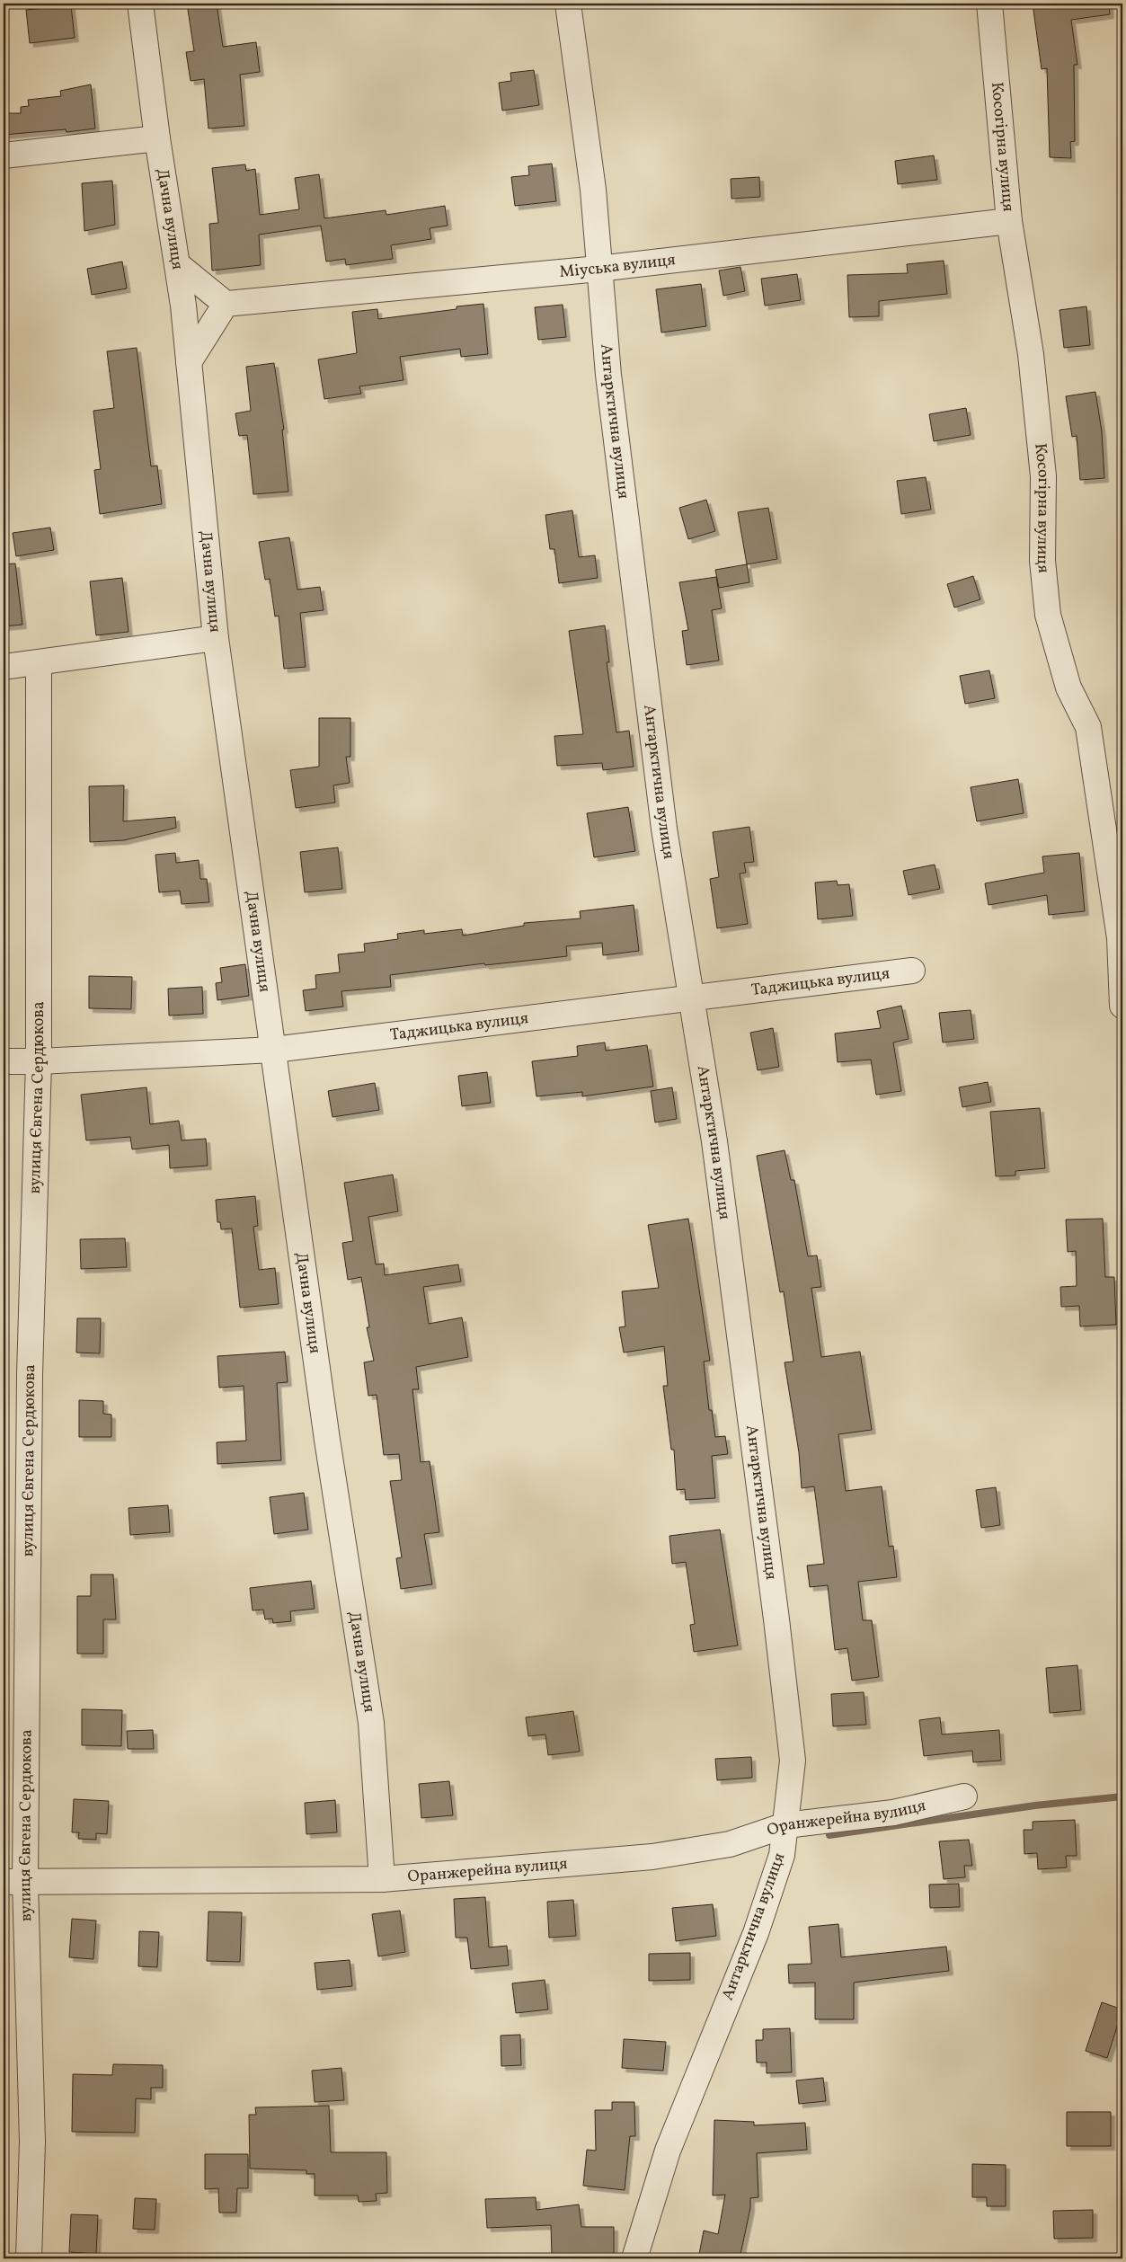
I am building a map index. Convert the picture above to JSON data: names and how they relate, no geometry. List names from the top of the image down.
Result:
{
  "streets": {
    "street": [
      "Косогірна вулиця",
      "Дачна вулиця",
      "Міуська вулиця",
      "Антарктична вулиця",
      "Таджицька вулиця",
      "вулиця Євгена Сердюкова",
      "Оранжерейна вулиця"
    ]
  },
  "crossings": [
    ["Косогірна вулиця", "Міуська вулиця"],
    ["Дачна вулиця", "Таджицька вулиця"],
    ["Дачна вулиця", "Оранжерейна вулиця"],
    ["Міуська вулиця", "Антарктична вулиця"],
    ["Антарктична вулиця", "Таджицька вулиця"],
    ["Антарктична вулиця", "Оранжерейна вулиця"],
    ["Таджицька вулиця", "вулиця Євгена Сердюкова"],
    ["вулиця Євгена Сердюкова", "Оранжерейна вулиця"]
  ]
}
